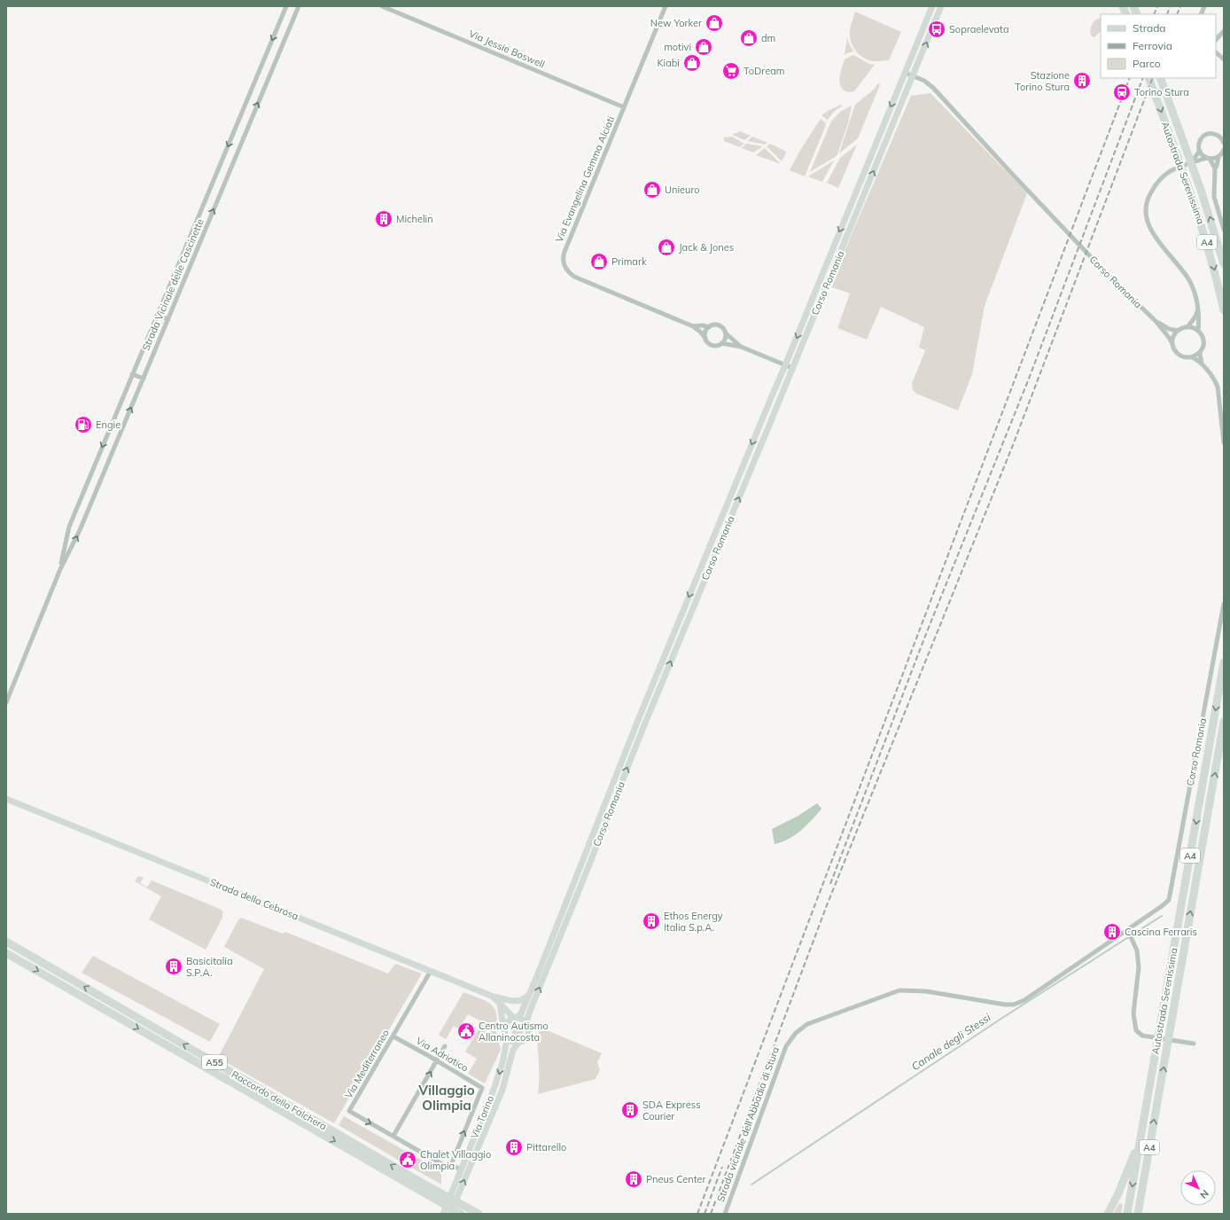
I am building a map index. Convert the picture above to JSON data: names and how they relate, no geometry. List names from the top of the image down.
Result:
{
  "streets": {
    "highway": [
      "Autostrada Serenissima",
      "A4",
      "A55",
      "Raccordo della Falchera"
    ],
    "main road": ["Corso Romania", "Strada della Cebrosa", "Via Torino"],
    "street": [
      "Via Jessie Boswell",
      "Via Evangelina Gemma Alciati",
      "Strada Vicinale delle Cascinette",
      "Via Adriatico",
      "Via Mediterraneo",
      "Strada vicinale dell'Abbadia di Stura"
    ]
  },
  "crossings": [
    ["Via Jessie Boswell", "Via Evangelina Gemma Alciati"],
    ["Corso Romania", "Strada della Cebrosa"],
    ["Corso Romania", "Via Torino"],
    ["Corso Romania", "Strada vicinale dell'Abbadia di Stura"],
    ["Strada della Cebrosa", "Via Mediterraneo"],
    ["Strada della Cebrosa", "Via Torino"],
    ["Via Adriatico", "Via Mediterraneo"],
    ["Via Adriatico", "Via Torino"],
    ["Via Mediterraneo", "Via Torino"]
  ],
  "districts": ["Villaggio Olimpia"],
  "water": ["Canale degli Stessi"],
  "places": {
    "shop": [
      "New Yorker",
      "dm",
      "motivi",
      "Kiabi",
      "Unieuro",
      "Jack & Jones",
      "Primark"
    ],
    "bus stop": ["Sopraelevata"],
    "supermarket": ["ToDream"],
    "building": [
      "Stazione Torino Stura",
      "Michelin",
      "Ethos Energy Italia S.p.A.",
      "Cascina Ferraris",
      "Basicitalia S.P.A.",
      "SDA Express Courier",
      "Pittarello",
      "Pneus Center"
    ],
    "station": ["Torino Stura"],
    "fuel station": ["Engie"],
    "public building": ["Centro Autismo Allaninocosta", "Chalet Villaggio Olimpia"]
  },
  "legend": ["Strada", "Ferrovia", "Parco"],
  "north": "bottom right"
}
